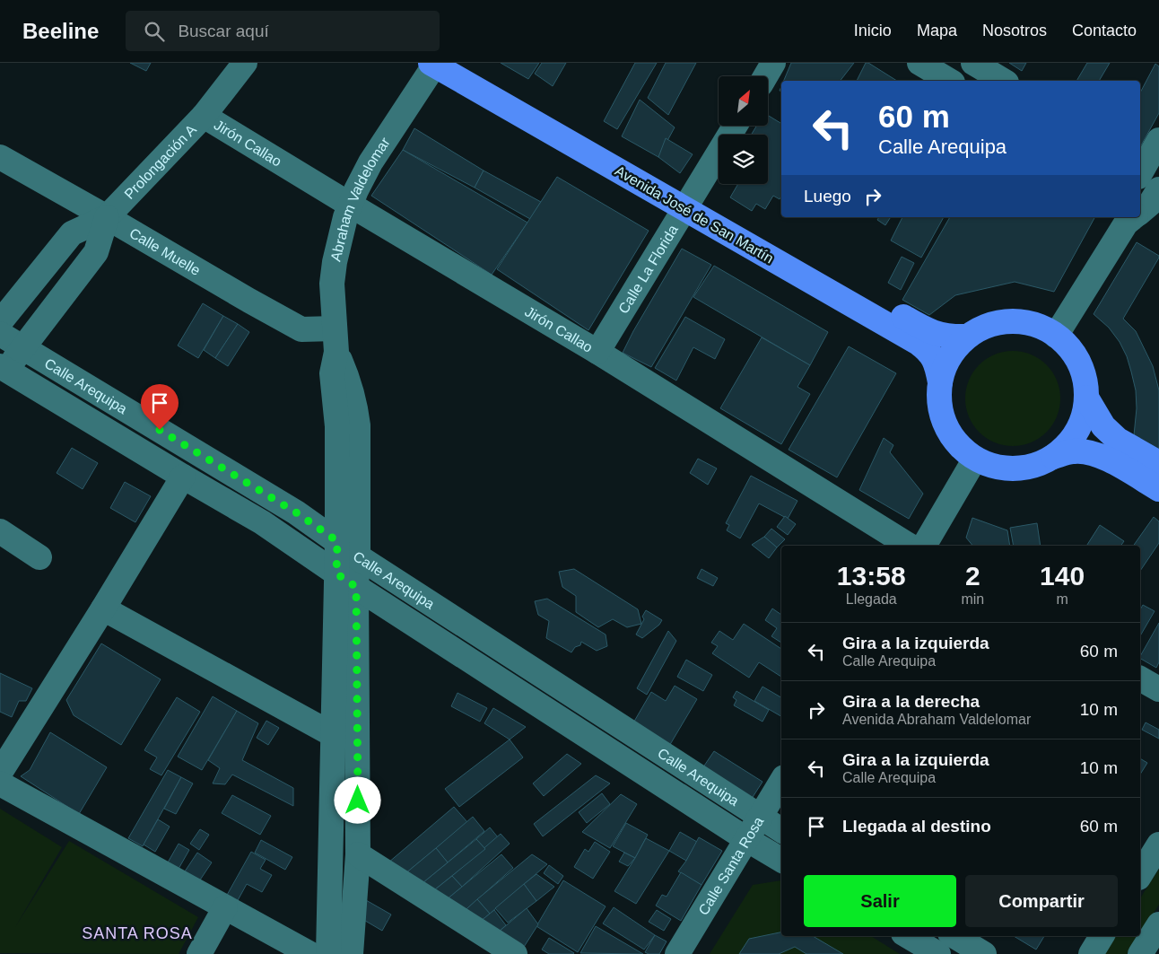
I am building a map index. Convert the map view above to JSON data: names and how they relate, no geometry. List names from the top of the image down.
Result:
{
  "streets": {
    "main road": ["Avenida José de San Martín"],
    "street": [
      "Jirón Callao",
      "Prolongación A",
      "Abraham Valdelomar",
      "Calle Muelle",
      "Calle La Florida",
      "Calle Arequipa",
      "Calle Santa Rosa"
    ]
  },
  "crossings": [
    ["Jirón Callao", "Prolongación A"],
    ["Jirón Callao", "Abraham Valdelomar"],
    ["Jirón Callao", "Calle La Florida"],
    ["Prolongación A", "Calle Muelle"],
    ["Prolongación A", "Calle Arequipa"],
    ["Abraham Valdelomar", "Avenida José de San Martín"],
    ["Abraham Valdelomar", "Calle Muelle"],
    ["Abraham Valdelomar", "Calle Arequipa"],
    ["Avenida José de San Martín", "Calle La Florida"],
    ["Calle Arequipa", "Calle Santa Rosa"]
  ],
  "districts": ["SANTA ROSA"],
  "north": "top right",
  "page": {
    "header": "Beeline",
    "search": "Buscar aquí",
    "nav": [
      "Inicio",
      "Mapa",
      "Nosotros",
      "Contacto"
    ],
    "turn": ["60 m", "Calle Arequipa"],
    "then": "Luego",
    "eta": [
      "13:58",
      "Llegada",
      "2",
      "min",
      "140",
      "m"
    ],
    "list": [
      {
        "name": "Gira a la izquierda",
        "note": "Calle Arequipa",
        "value": "60 m"
      },
      {
        "name": "Gira a la derecha",
        "note": "Avenida Abraham Valdelomar",
        "value": "10 m"
      },
      {
        "name": "Gira a la izquierda",
        "note": "Calle Arequipa",
        "value": "10 m"
      },
      {
        "name": "Llegada al destino",
        "value": "60 m"
      }
    ],
    "buttons": ["Salir", "Compartir"]
  }
}
